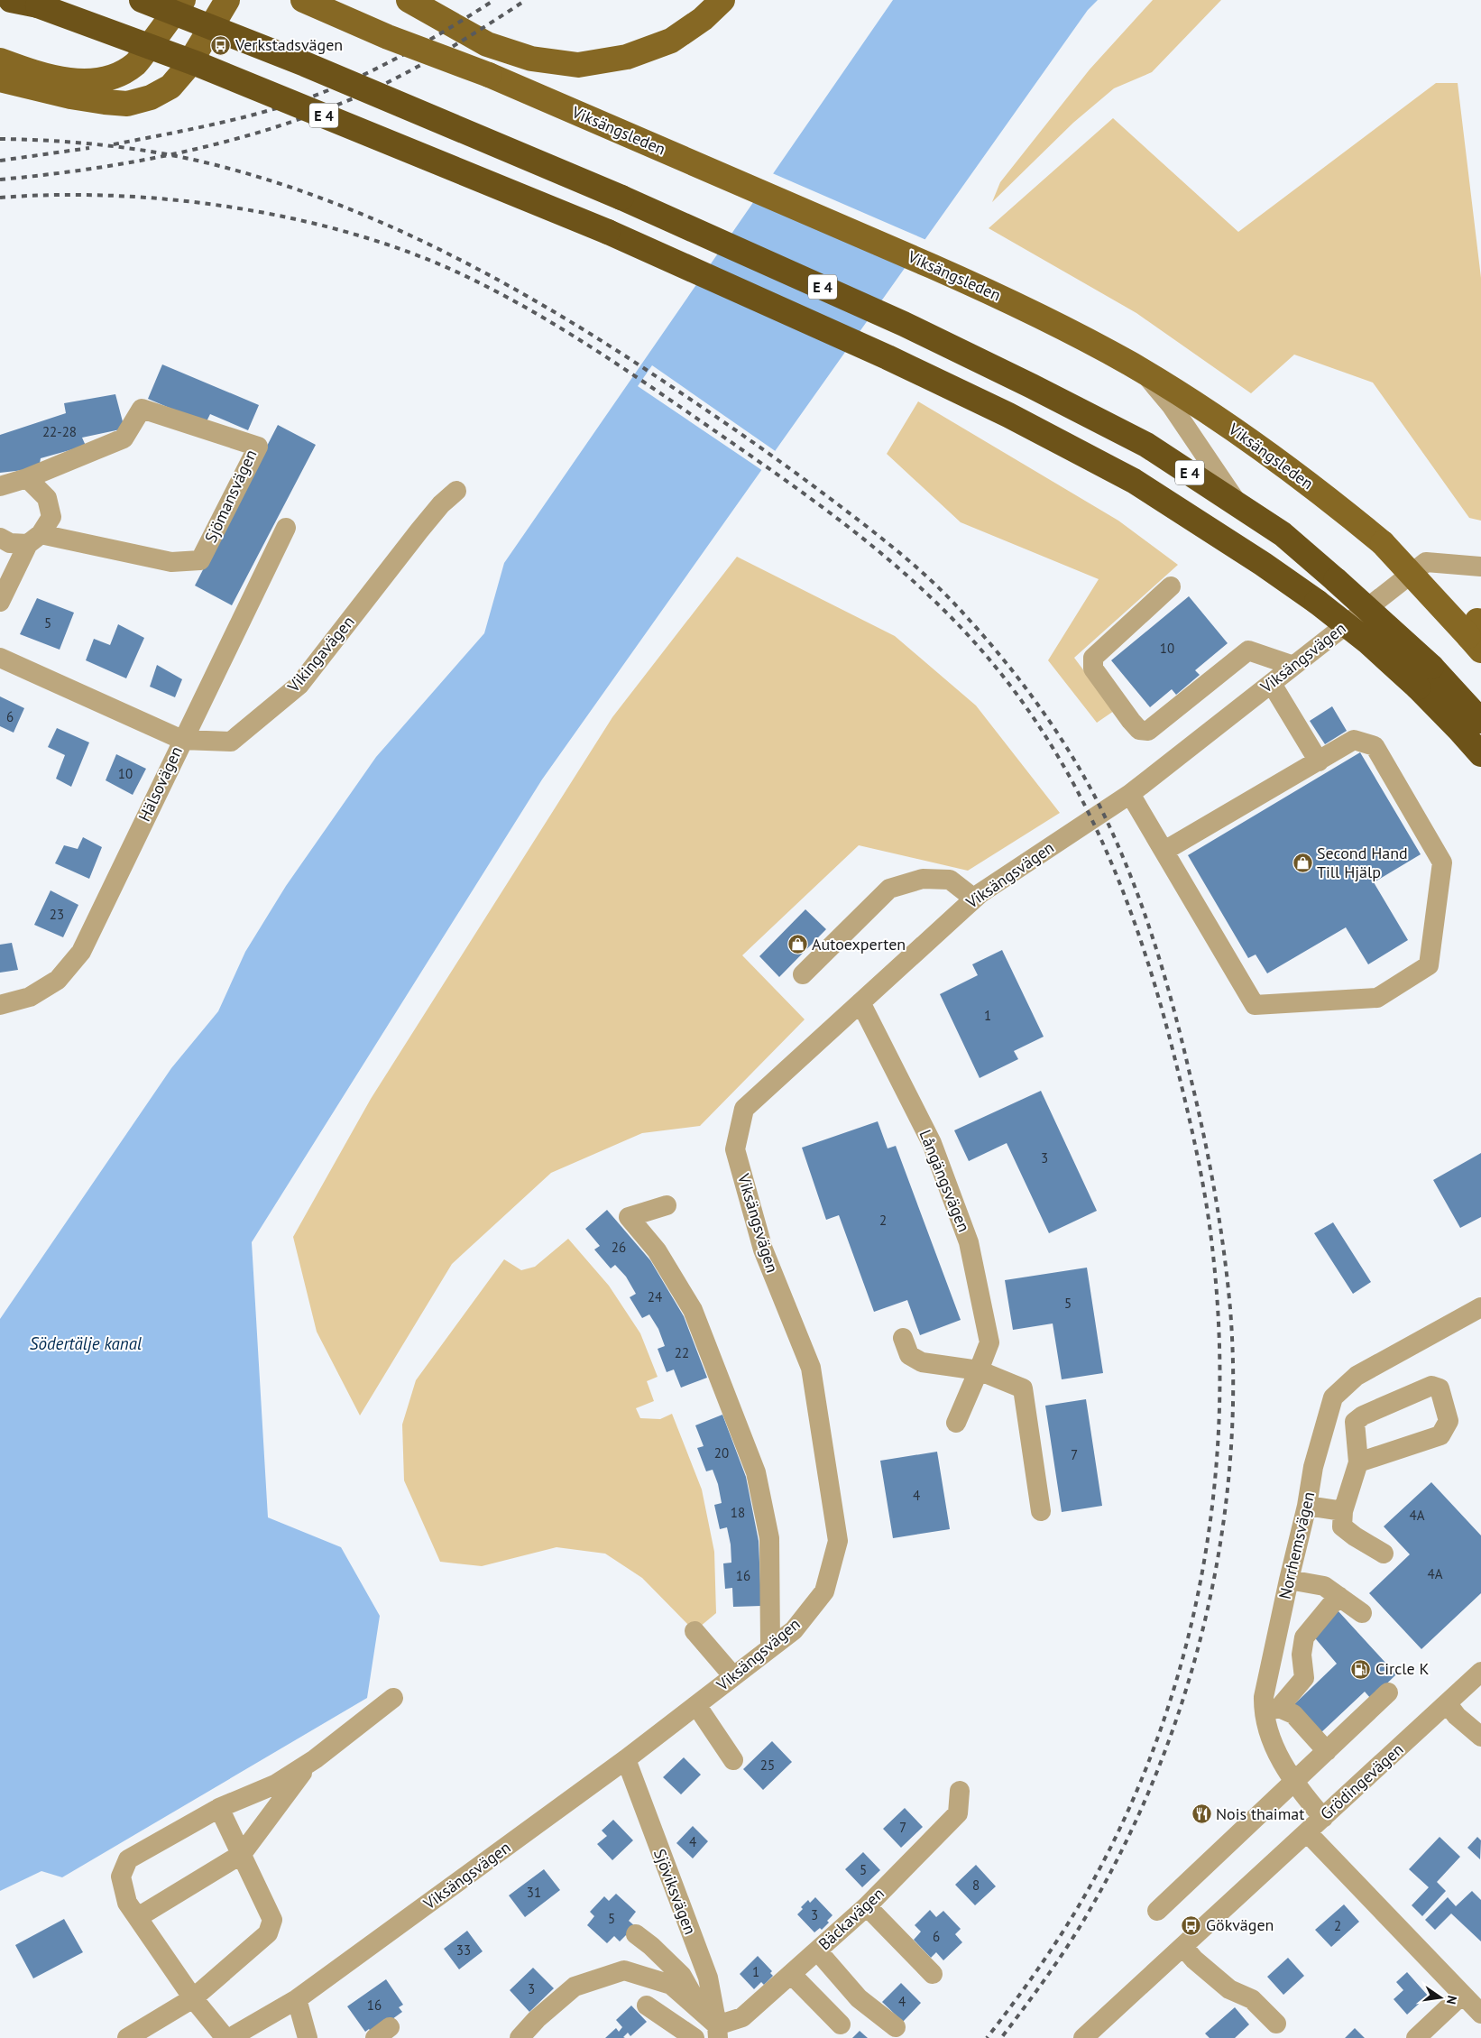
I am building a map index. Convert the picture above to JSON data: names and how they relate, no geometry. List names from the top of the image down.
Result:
{
  "streets": {
    "highway": ["E 4"],
    "main road": ["Viksängsleden"],
    "street": [
      "Sjömansvägen",
      "Vikingavägen",
      "Viksängsvägen",
      "Hälsovägen",
      "Långängsvägen",
      "Norrhemsvägen",
      "Grödingevägen",
      "Sjöviksvägen",
      "Bäckavägen"
    ]
  },
  "crossings": [
    ["Vikingavägen", "Hälsovägen"],
    ["Viksängsvägen", "Långängsvägen"],
    ["Viksängsvägen", "Sjöviksvägen"],
    ["Norrhemsvägen", "Grödingevägen"],
    ["Sjöviksvägen", "Bäckavägen"]
  ],
  "water": ["Södertälje kanal"],
  "places": {
    "bus stop": ["Verkstadsvägen", "Gökvägen"],
    "shop": ["Second Hand Till Hjälp", "Autoexperten"],
    "fuel station": ["Circle K"],
    "restaurant": ["Nois thaimat"]
  },
  "house_numbers": [
    "22-28",
    "5",
    "10",
    "6",
    "10",
    "23",
    "1",
    "3",
    "2",
    "26",
    "24",
    "5",
    "22",
    "20",
    "7",
    "4",
    "18",
    "4A",
    "4A",
    "16",
    "25",
    "7",
    "4",
    "5",
    "8",
    "31",
    "3",
    "5",
    "2",
    "6",
    "33",
    "1",
    "3",
    "4",
    "16"
  ],
  "north": "right"
}
